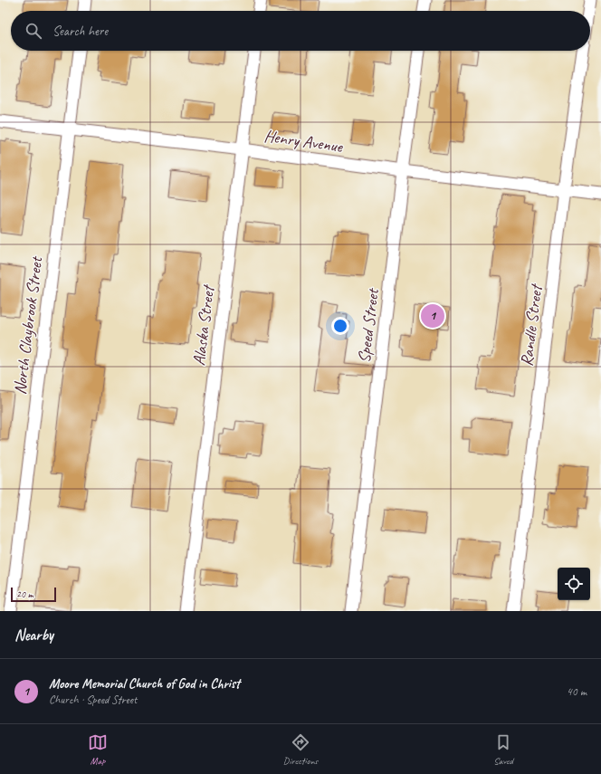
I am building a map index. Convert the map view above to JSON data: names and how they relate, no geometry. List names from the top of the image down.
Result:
{
  "streets": {
    "street": [
      "Henry Avenue",
      "North Claybrook Street",
      "Alaska Street",
      "Speed Street",
      "Randle Street"
    ]
  },
  "crossings": [
    ["Henry Avenue", "North Claybrook Street"],
    ["Henry Avenue", "Alaska Street"],
    ["Henry Avenue", "Speed Street"],
    ["Henry Avenue", "Randle Street"]
  ],
  "scale_bar": "20 m",
  "page": {
    "search": "Search here",
    "pins": "1",
    "scale": "20 m",
    "heading": "Nearby",
    "list": [
      {
        "mark": "1",
        "name": "Moore Memorial Church of God in Christ",
        "note": "Church · Speed Street",
        "value": "40 m"
      }
    ],
    "nav": ["Map", "Directions", "Saved"]
  }
}
